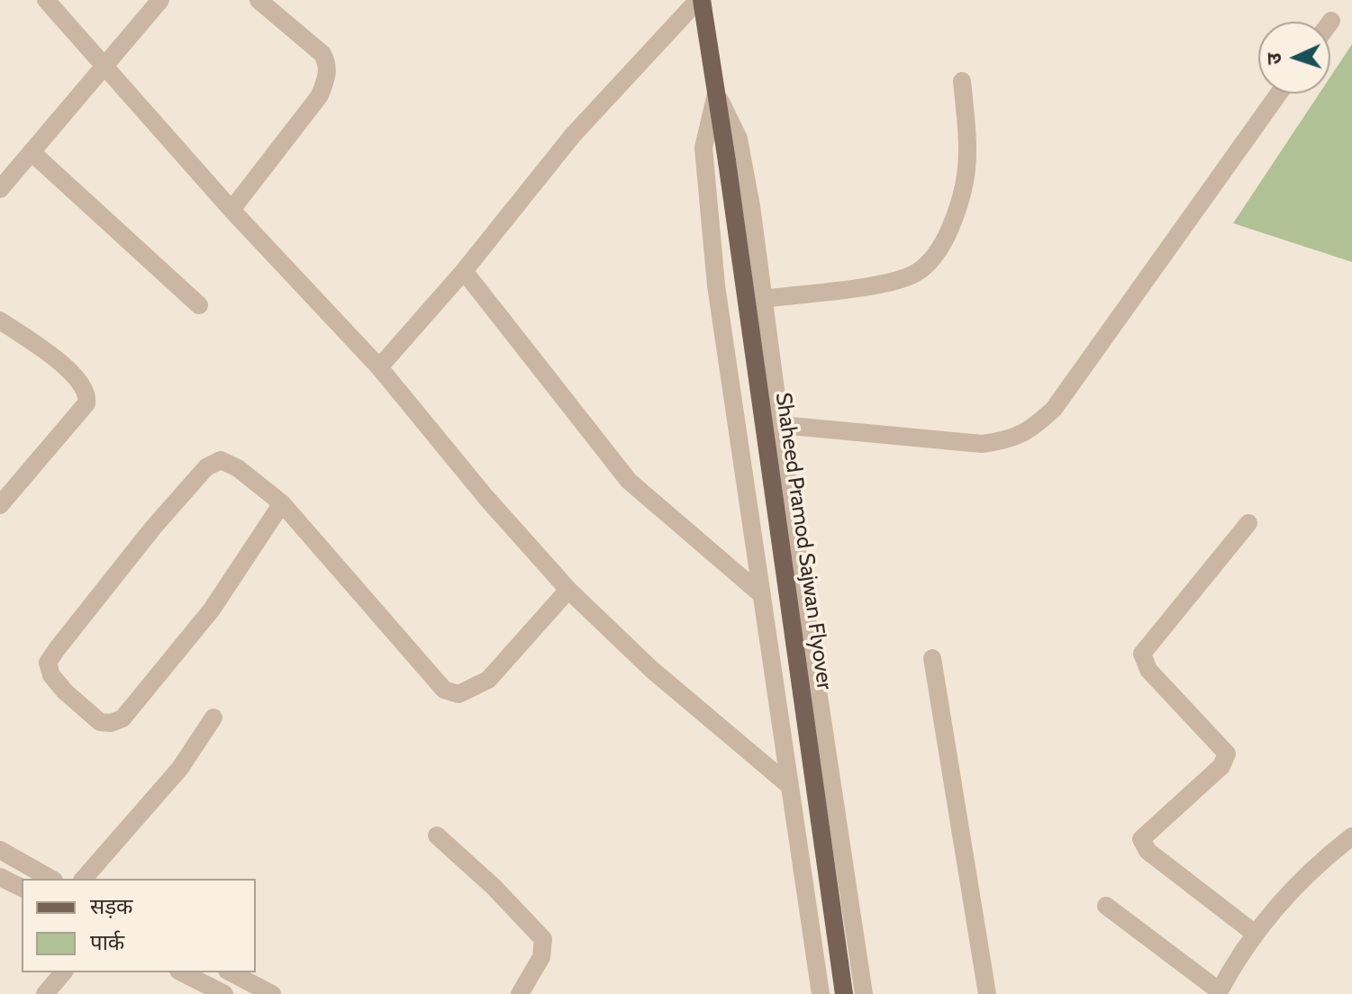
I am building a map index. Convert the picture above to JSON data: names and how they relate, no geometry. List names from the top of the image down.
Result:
{
  "streets": {
    "main road": ["Shaheed Pramod Sajwan Flyover"]
  },
  "legend": ["सड़क", "पार्क"],
  "north": "left"
}
